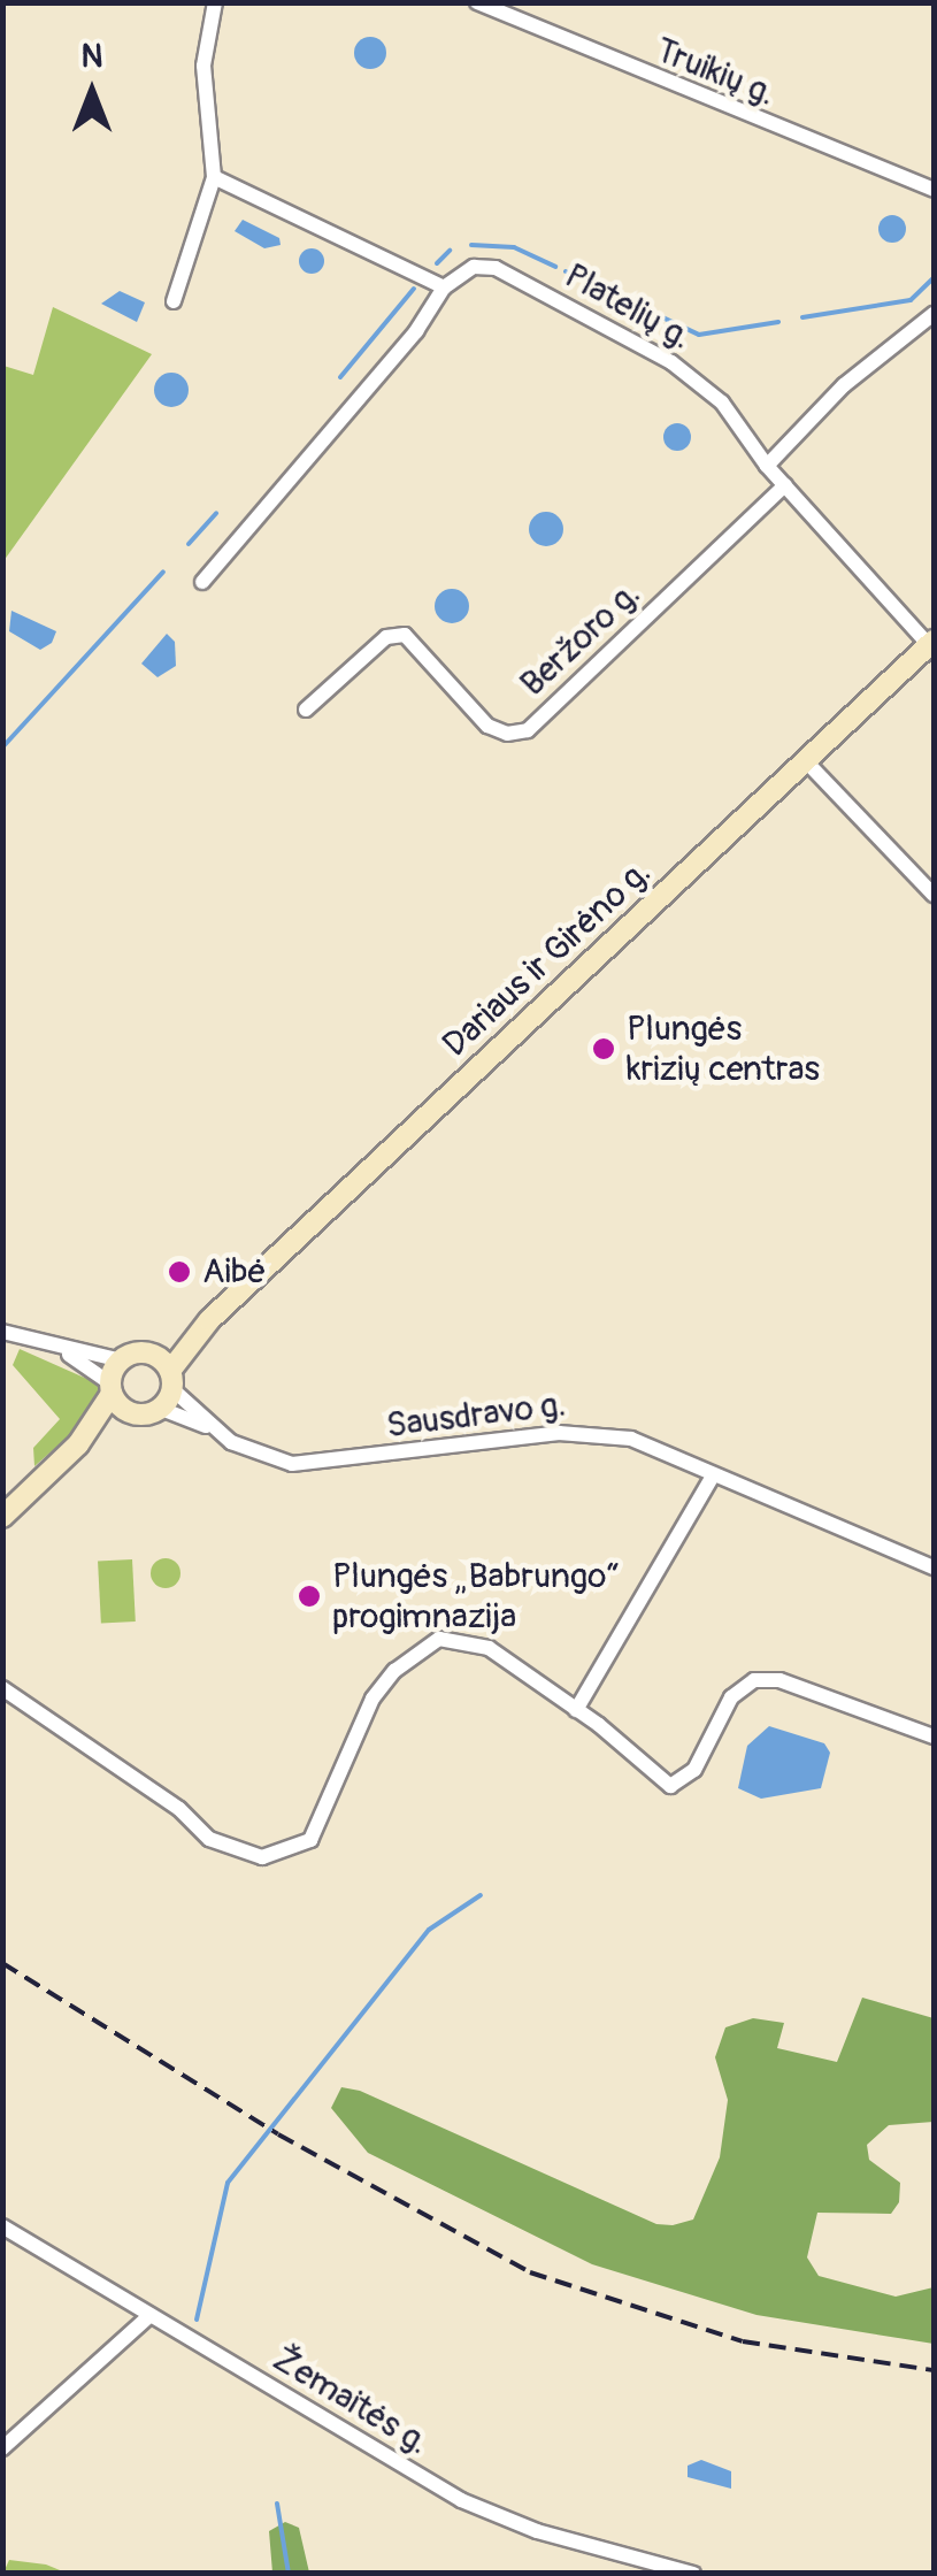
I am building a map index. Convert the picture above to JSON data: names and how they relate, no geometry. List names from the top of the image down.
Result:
{
  "streets": {
    "main road": ["Dariaus ir Girėno g."],
    "street": [
      "Truikių g.",
      "Platelių g.",
      "Beržoro g.",
      "Sausdravo g.",
      "Žemaitės g."
    ]
  },
  "crossings": [
    ["Platelių g.", "Beržoro g."],
    ["Platelių g.", "Dariaus ir Girėno g."],
    ["Dariaus ir Girėno g.", "Sausdravo g."]
  ],
  "places": ["Plungės krizių centras", "Aibė", "Plungės „Babrungo“ progimnazija"],
  "north": "top"
}
